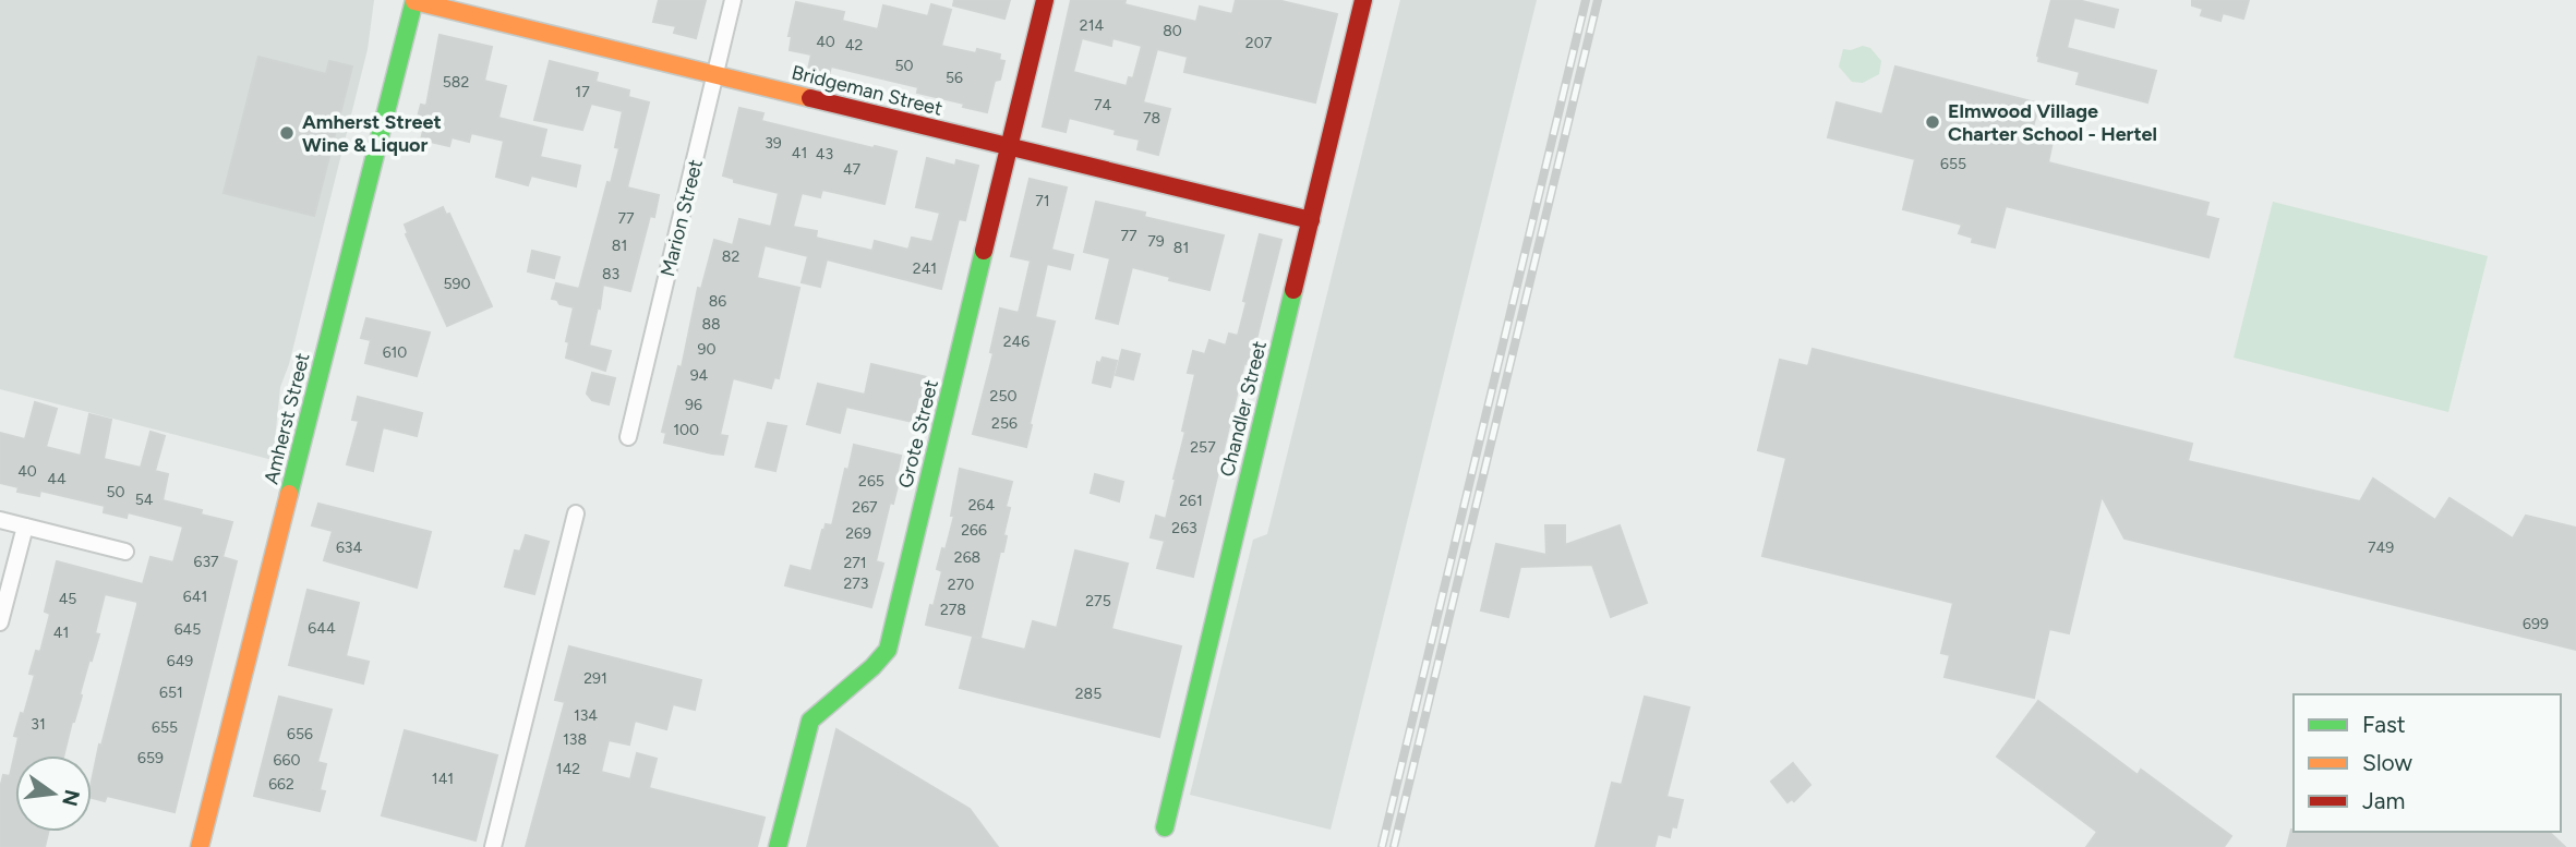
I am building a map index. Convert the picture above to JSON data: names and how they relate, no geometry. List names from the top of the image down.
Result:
{
  "streets": {
    "street": [
      "Bridgeman Street",
      "Marion Street",
      "Chandler Street",
      "Amherst Street",
      "Grote Street"
    ]
  },
  "crossings": [
    ["Bridgeman Street", "Marion Street"],
    ["Bridgeman Street", "Chandler Street"],
    ["Bridgeman Street", "Amherst Street"],
    ["Bridgeman Street", "Grote Street"]
  ],
  "places": ["Elmwood Village Charter School - Hertel", "Amherst Street Wine & Liquor"],
  "house_numbers": [
    "214",
    "80",
    "40",
    "207",
    "42",
    "50",
    "56",
    "582",
    "17",
    "74",
    "78",
    "39",
    "41",
    "43",
    "655",
    "47",
    "71",
    "77",
    "77",
    "79",
    "81",
    "81",
    "82",
    "241",
    "83",
    "590",
    "86",
    "88",
    "246",
    "90",
    "610",
    "94",
    "250",
    "96",
    "256",
    "100",
    "257",
    "40",
    "44",
    "265",
    "50",
    "54",
    "261",
    "264",
    "267",
    "263",
    "266",
    "269",
    "634",
    "749",
    "268",
    "637",
    "271",
    "273",
    "270",
    "641",
    "45",
    "275",
    "278",
    "699",
    "644",
    "645",
    "41",
    "649",
    "291",
    "651",
    "285",
    "134",
    "31",
    "655",
    "656",
    "138",
    "659",
    "660",
    "142",
    "141",
    "662"
  ],
  "legend": ["Fast", "Slow", "Jam"],
  "north": "right"
}
